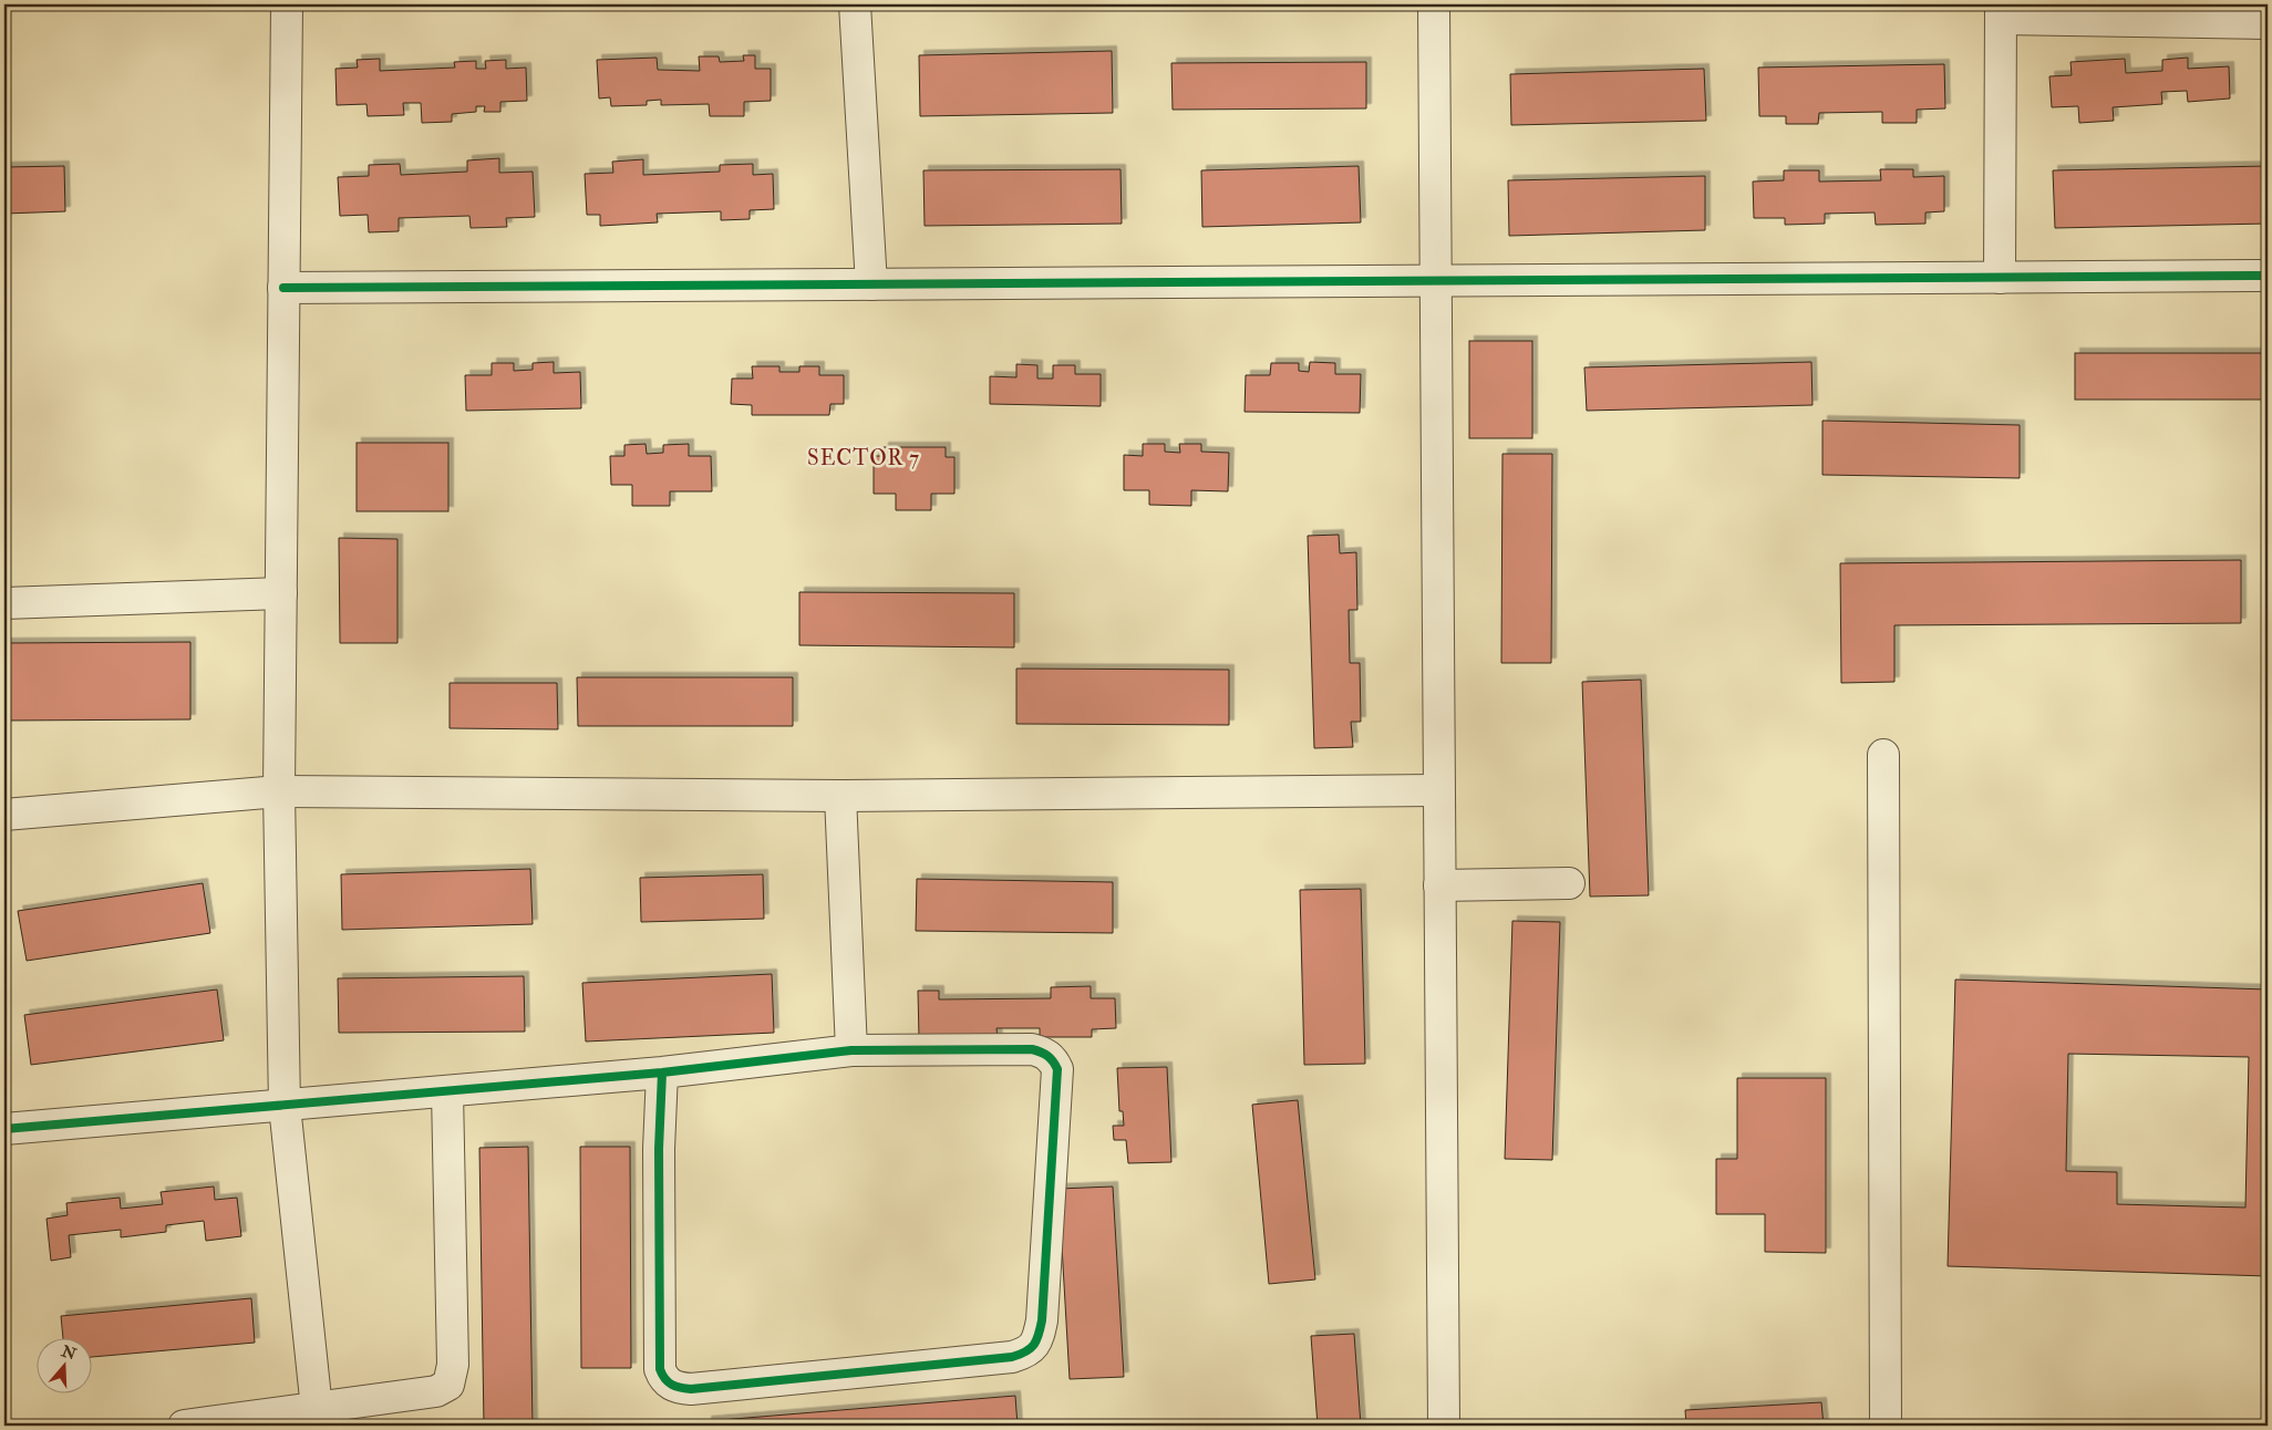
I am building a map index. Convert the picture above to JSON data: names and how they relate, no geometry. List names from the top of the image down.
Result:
{
  "districts": ["SECTOR 7"],
  "north": "top"
}
